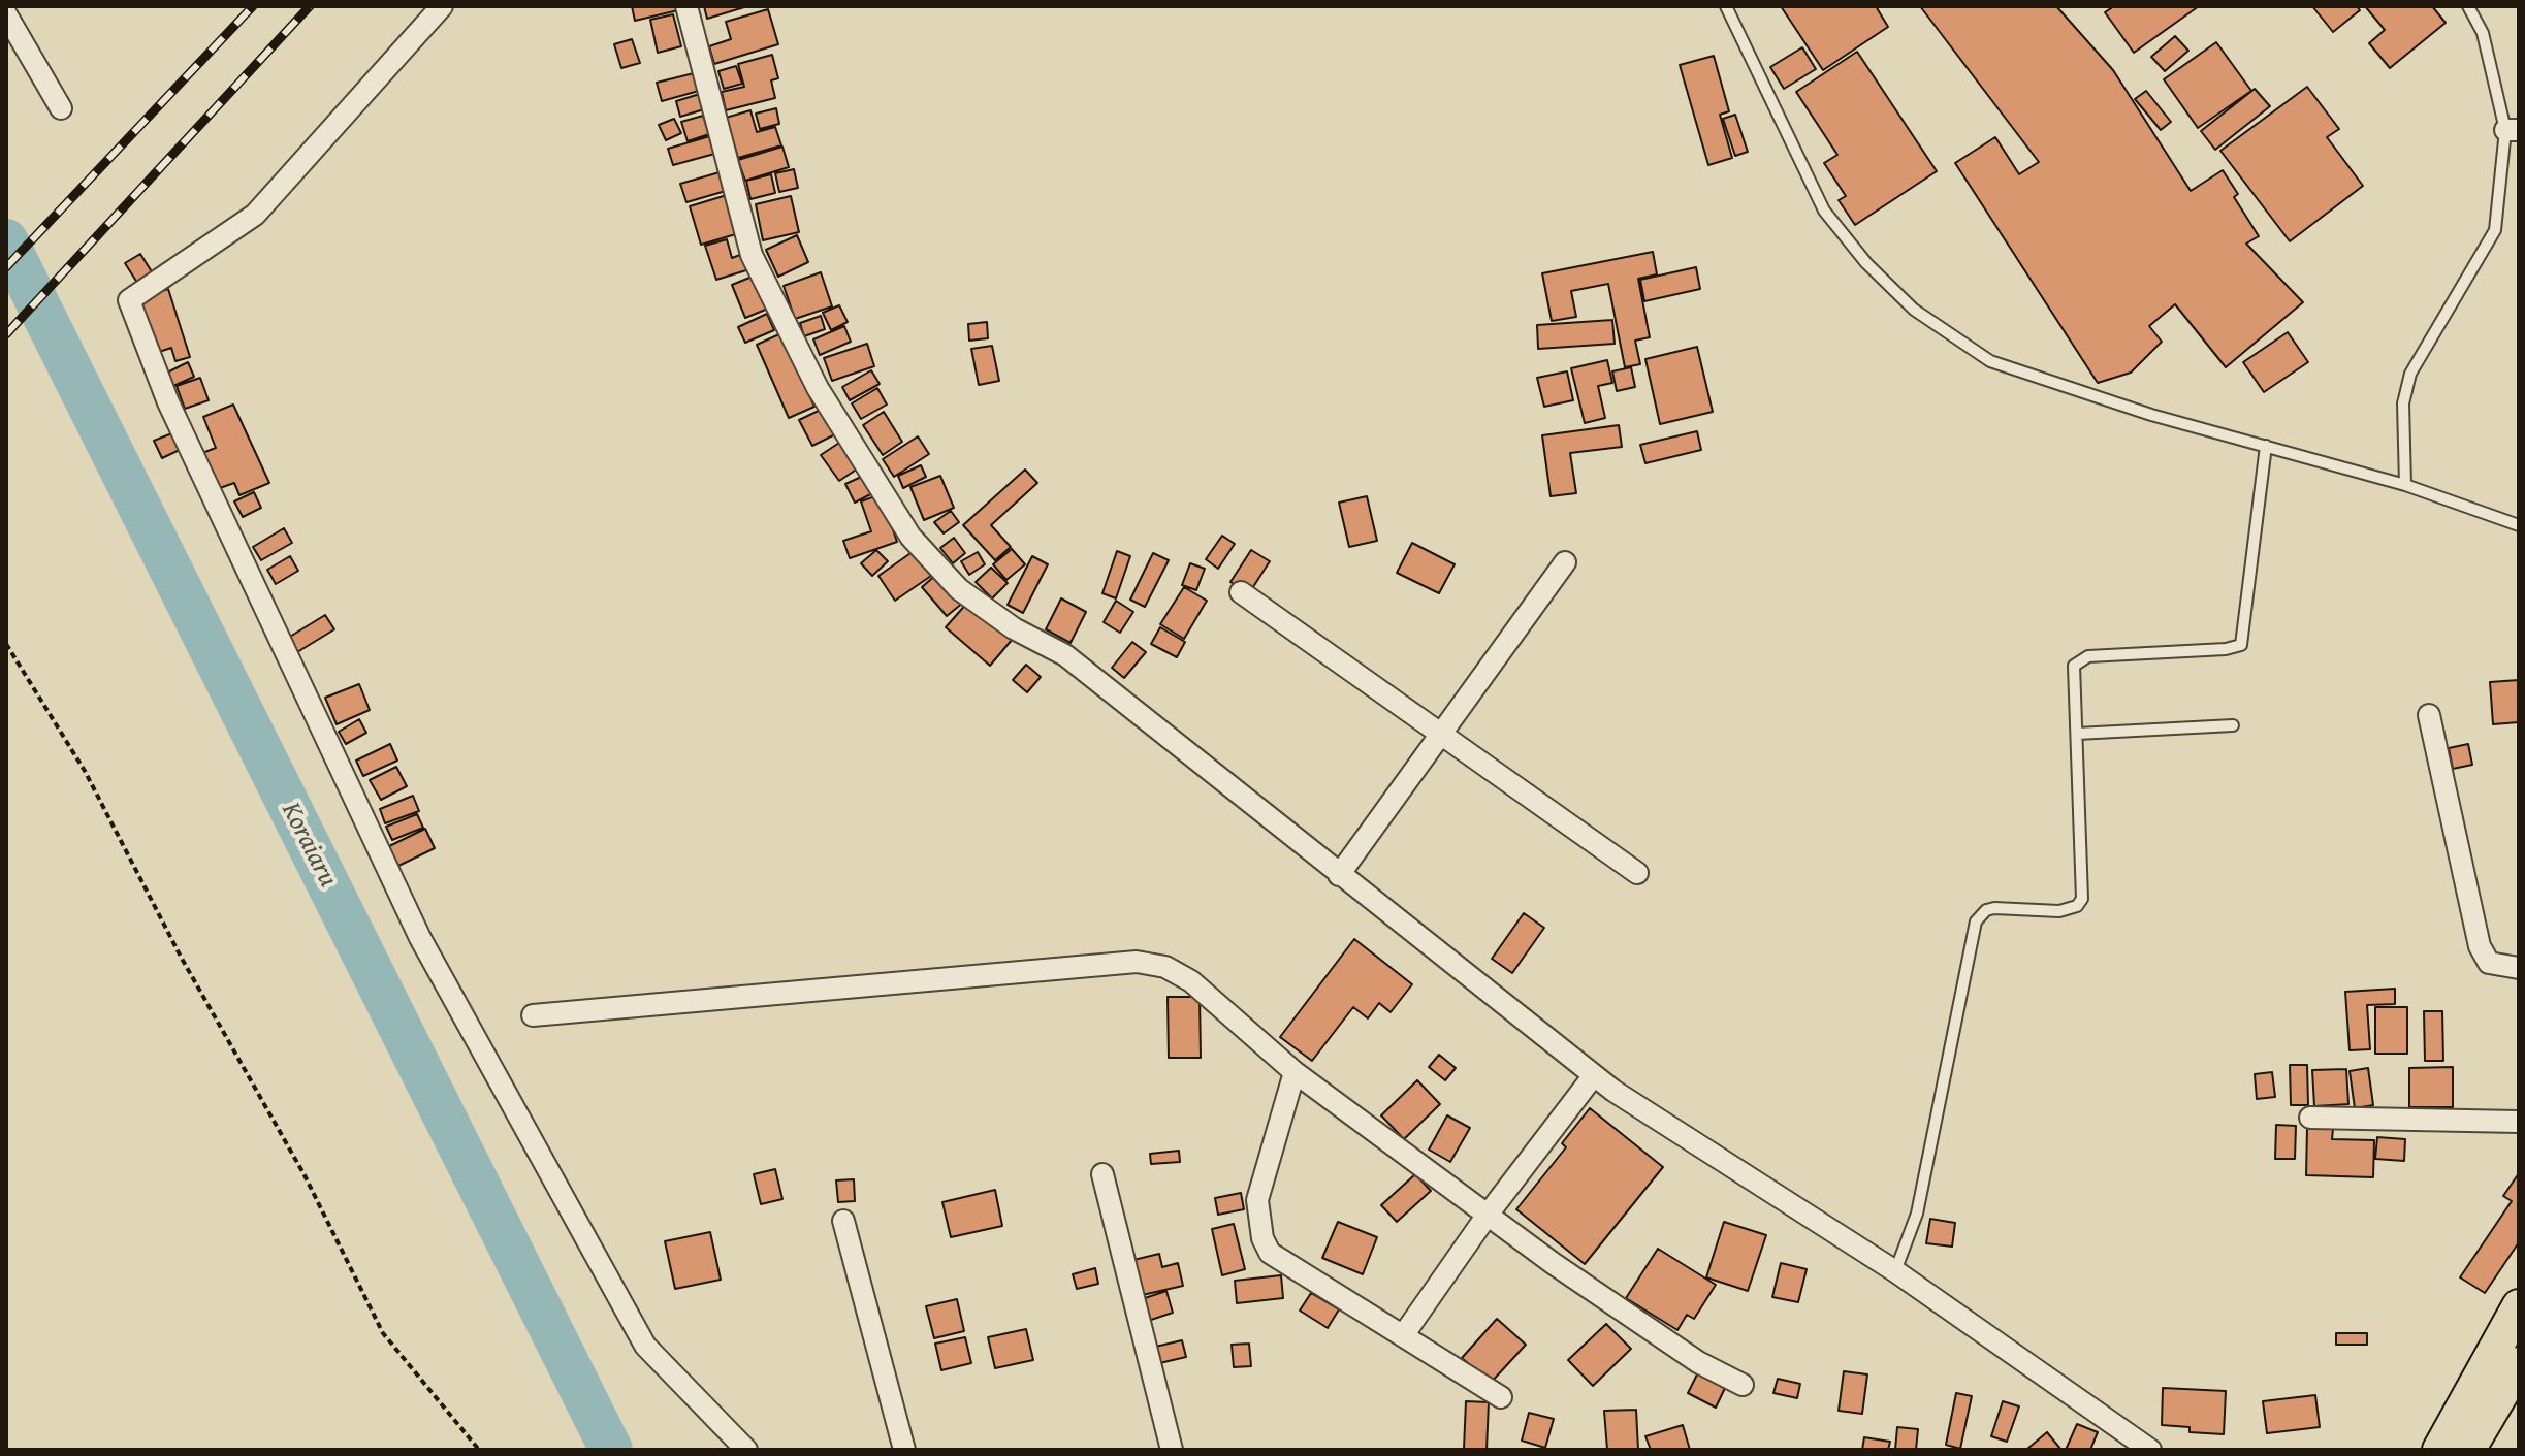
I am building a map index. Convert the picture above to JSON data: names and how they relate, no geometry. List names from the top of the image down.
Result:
{
  "water": ["Koraiaru"]
}
